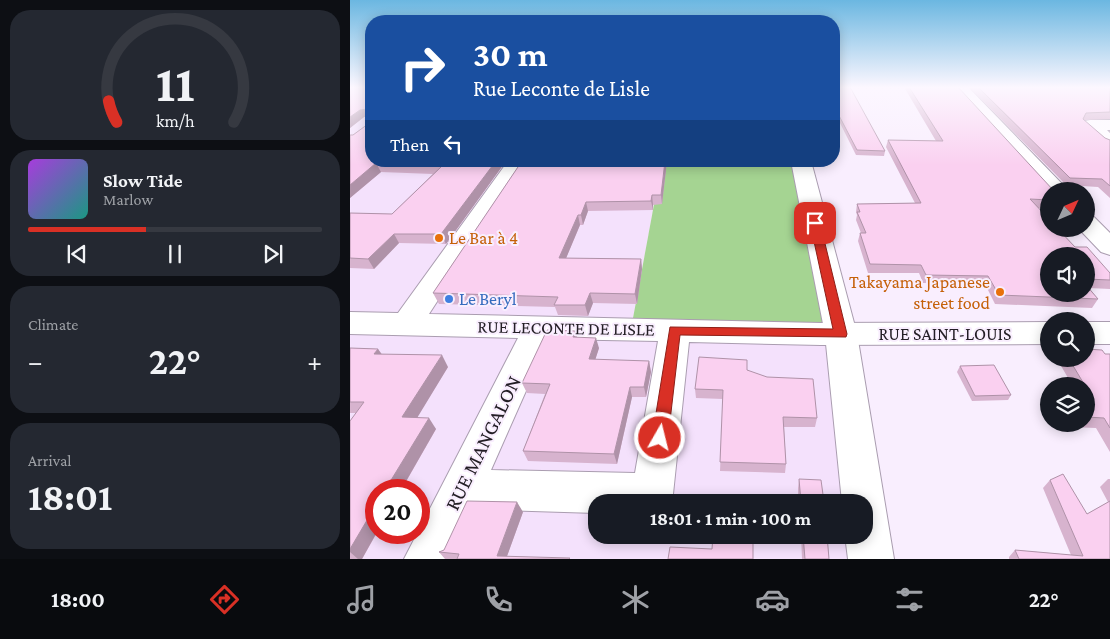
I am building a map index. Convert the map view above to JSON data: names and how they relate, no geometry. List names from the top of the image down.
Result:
{
  "streets": {
    "street": ["RUE LECONTE DE LISLE", "RUE SAINT-LOUIS", "RUE MANGALON"]
  },
  "crossings": [
    ["RUE LECONTE DE LISLE", "RUE SAINT-LOUIS"],
    ["RUE LECONTE DE LISLE", "RUE MANGALON"]
  ],
  "places": ["Le Bar à 4", "Takayama Japanese street food", "Le Beryl"],
  "north": "top right",
  "page": {
    "turn": ["30 m", "Rue Leconte de Lisle"],
    "then": "Then",
    "song": ["Slow Tide", "Marlow"],
    "tile": [
      "Climate",
      ["Arrival", "18:01"]
    ],
    "heat": ["−", "22°", "+"],
    "limit": "20",
    "trip": "18:01 · 1 min · 100 m",
    "tabs": ["18:00", "22°"],
    "gauge": ["11", "km/h"]
  }
}
